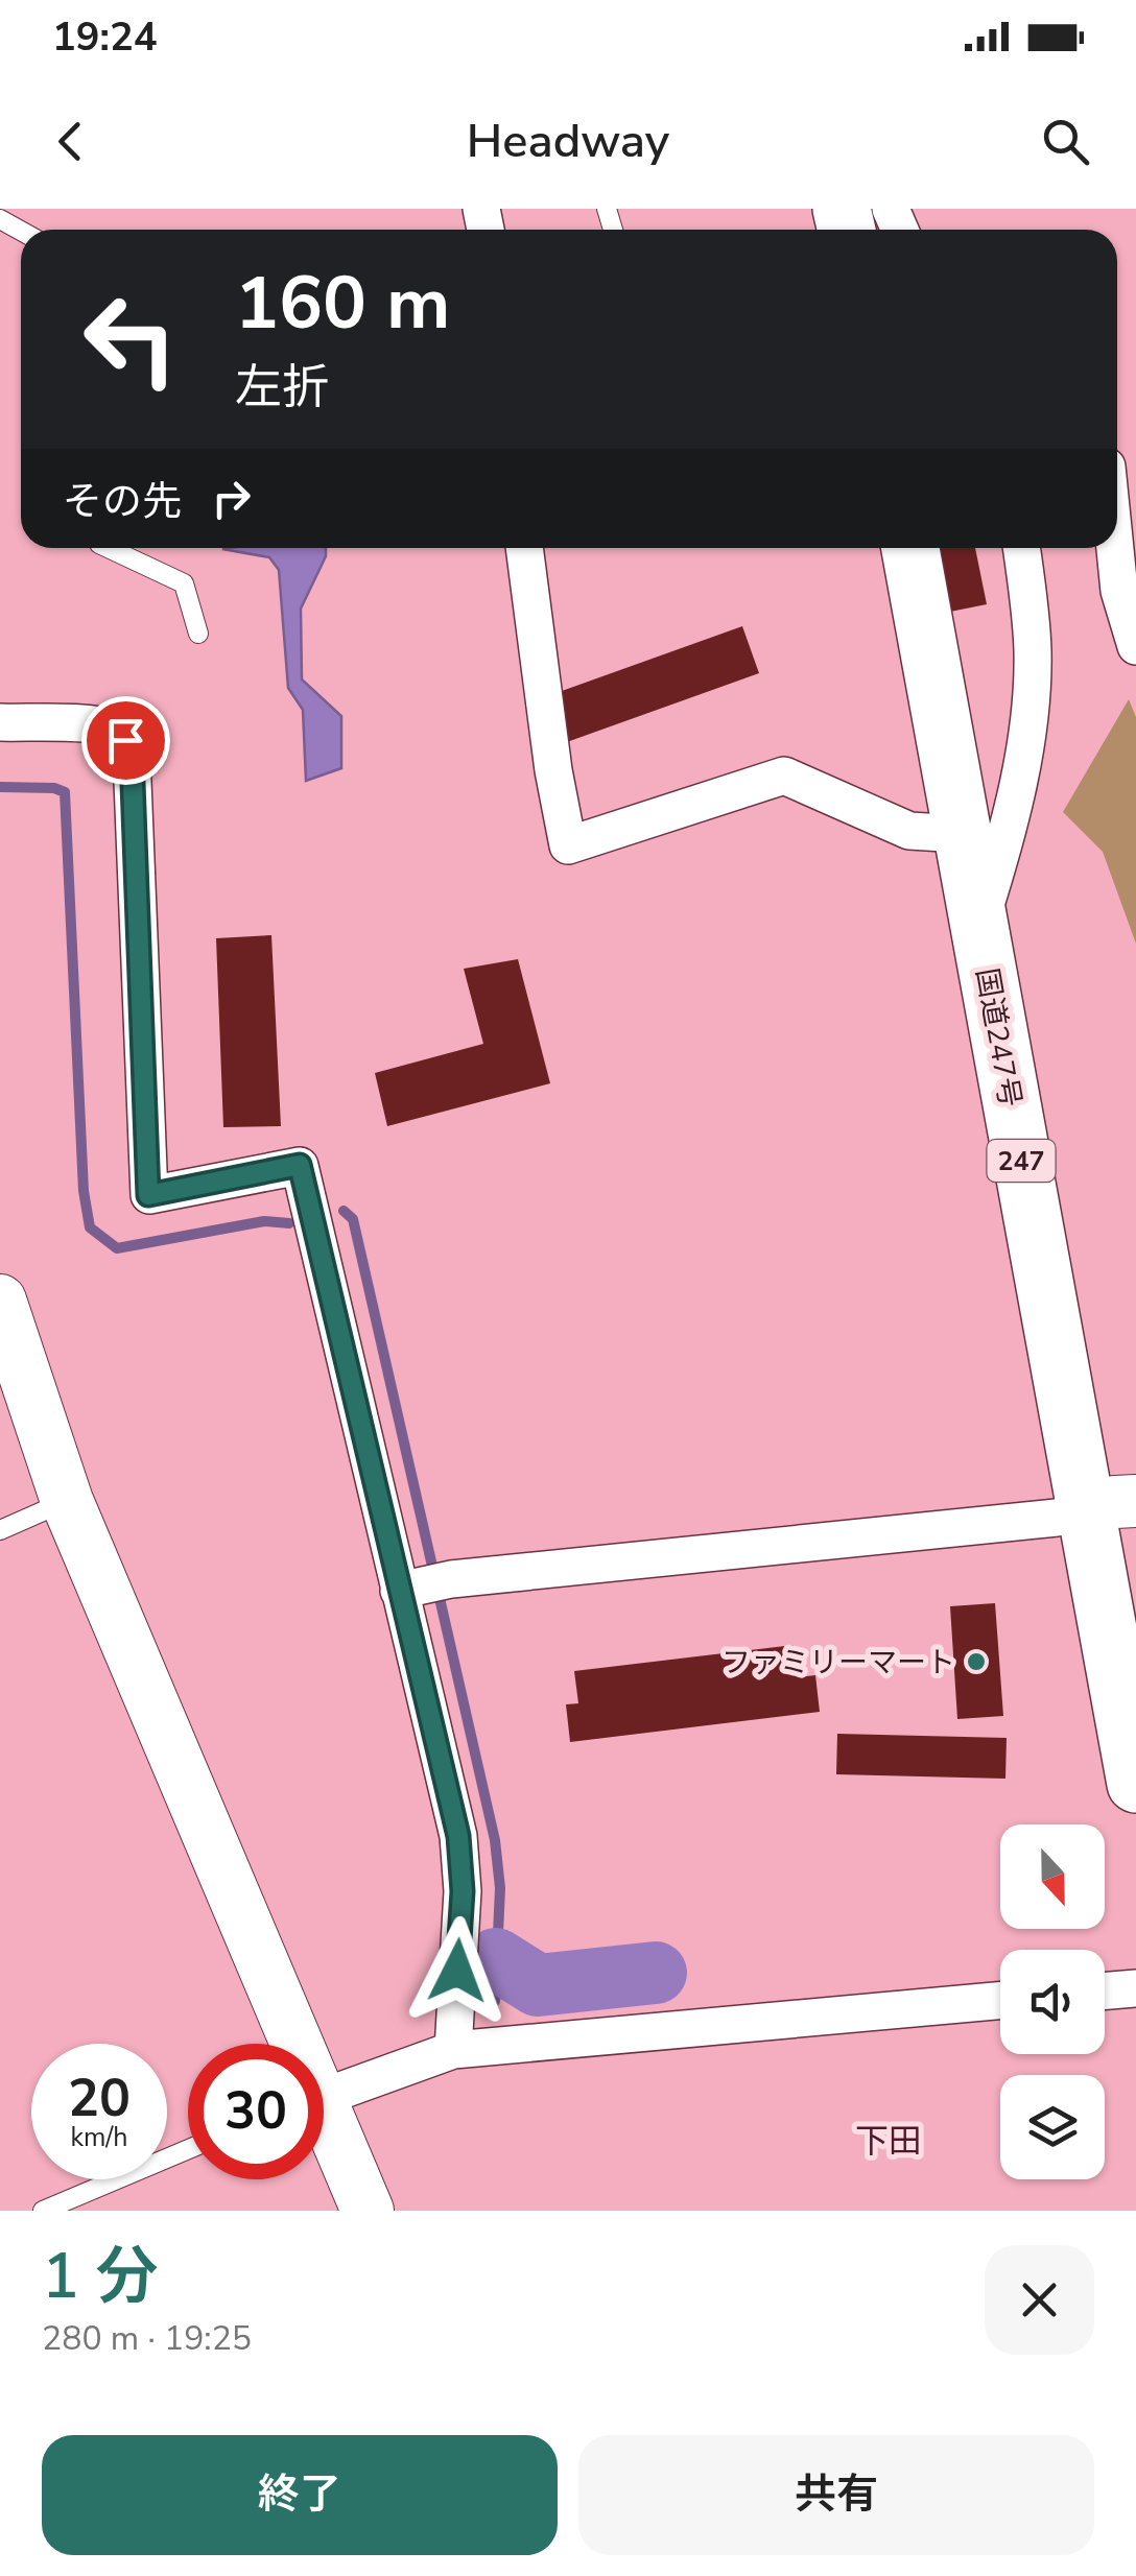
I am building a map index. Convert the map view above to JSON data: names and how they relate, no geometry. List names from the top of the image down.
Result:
{
  "streets": {
    "highway": ["国道247号", "247"]
  },
  "districts": ["下田"],
  "places": ["ファミリーマート"],
  "north": "bottom",
  "page": {
    "status": "19:24",
    "header": "Headway",
    "turn": ["160 m", "左折"],
    "then": "その先",
    "speed": "20 km/h",
    "limit": "30",
    "heading": ["1 分", "280 m · 19:25"],
    "buttons": ["終了", "共有"]
  }
}
